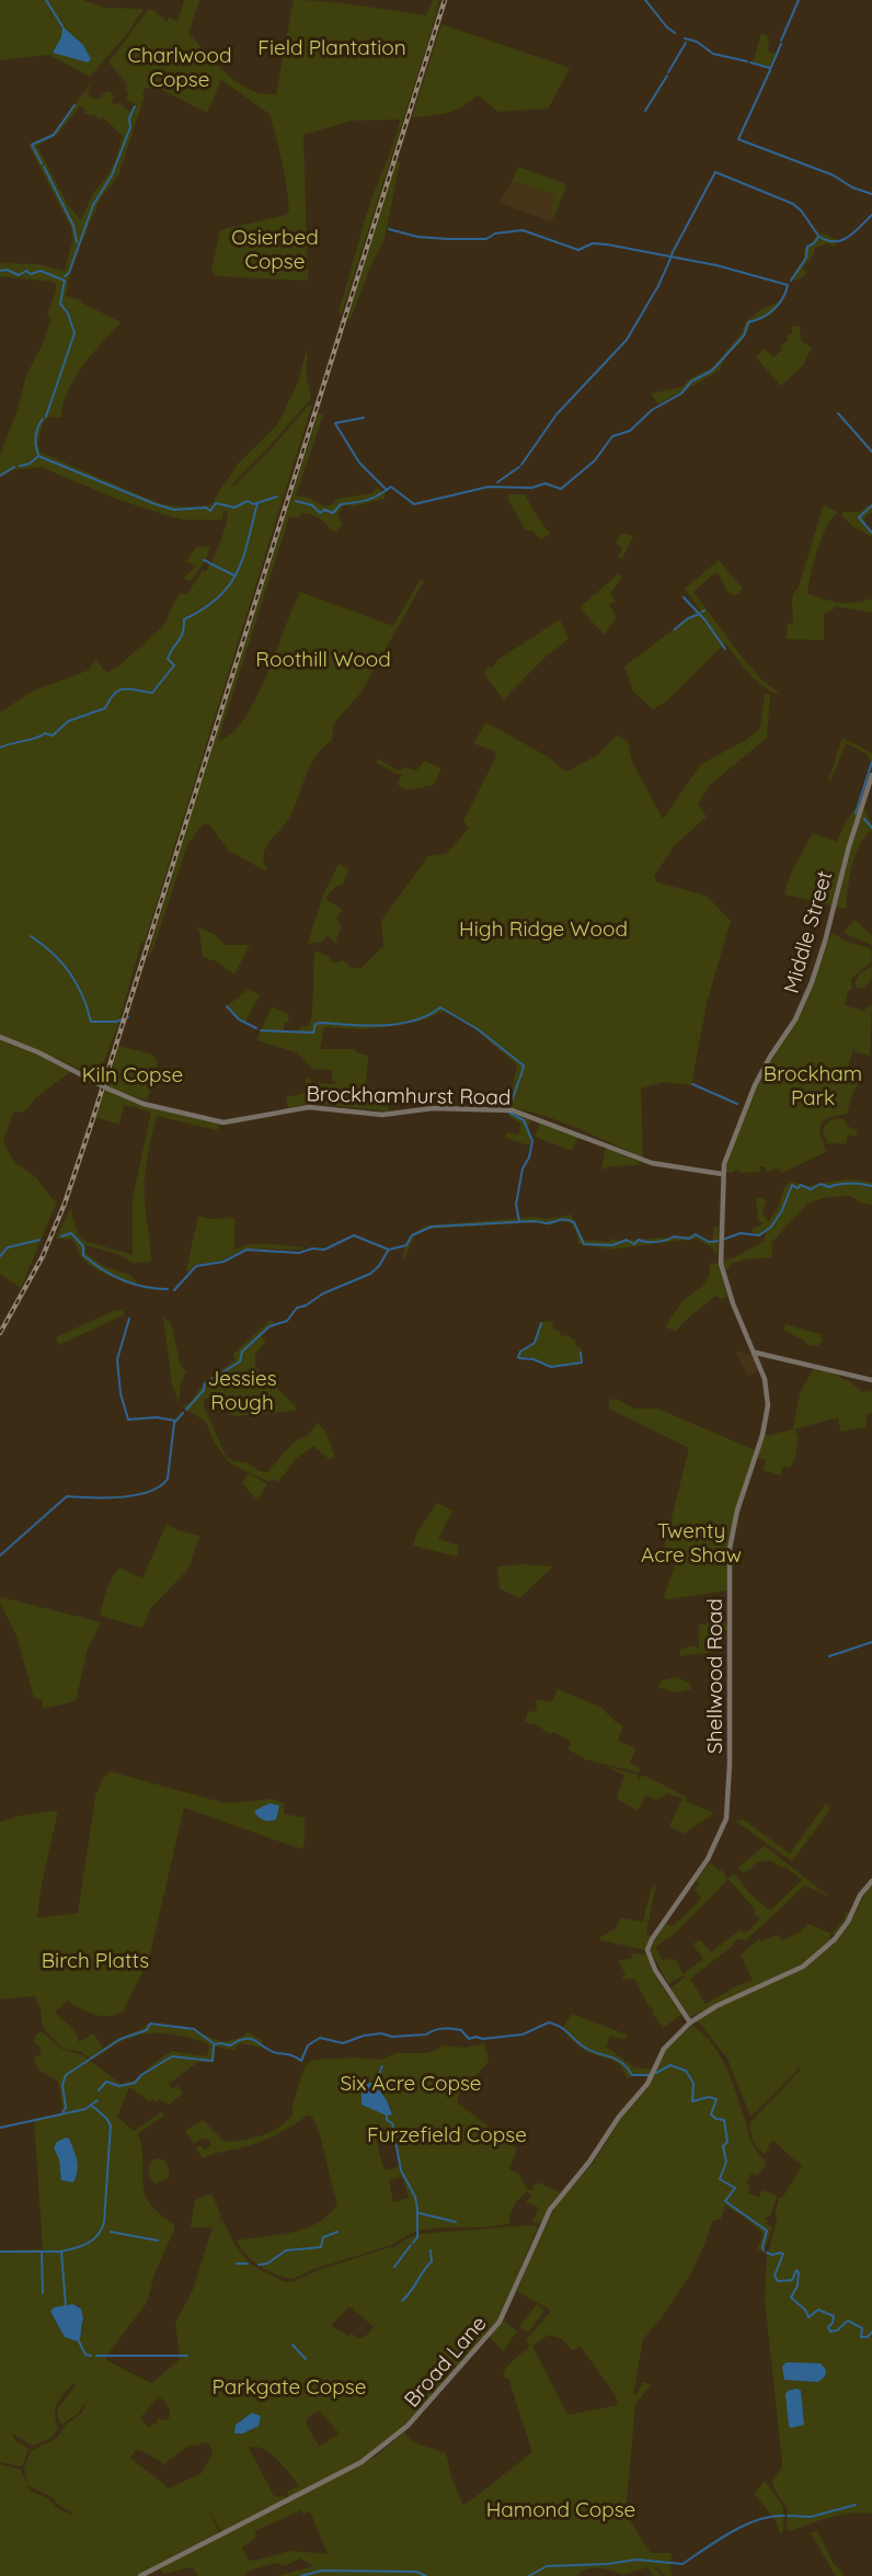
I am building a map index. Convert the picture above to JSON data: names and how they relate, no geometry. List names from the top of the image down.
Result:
{
  "streets": {
    "street": [
      "Middle Street",
      "Brockhamhurst Road",
      "Shellwood Road",
      "Broad Lane"
    ]
  },
  "crossings": [
    ["Middle Street", "Brockhamhurst Road"],
    ["Middle Street", "Shellwood Road"],
    ["Shellwood Road", "Broad Lane"]
  ],
  "parks": [
    "Field Plantation",
    "Charlwood Copse",
    "Osierbed Copse",
    "Roothill Wood",
    "High Ridge Wood",
    "Brockham Park",
    "Kiln Copse",
    "Jessies Rough",
    "Twenty Acre Shaw",
    "Birch Platts",
    "Six Acre Copse",
    "Furzefield Copse",
    "Parkgate Copse",
    "Hamond Copse"
  ]
}
